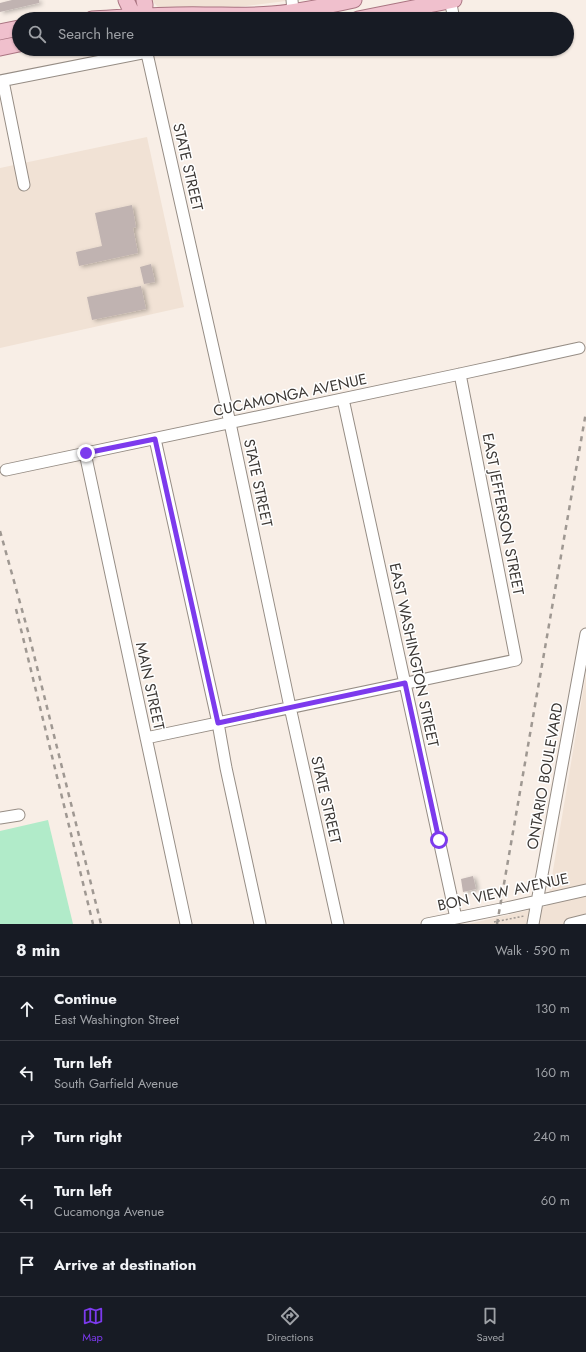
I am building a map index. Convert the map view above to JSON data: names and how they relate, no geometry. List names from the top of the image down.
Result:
{
  "streets": {
    "street": [
      "STATE STREET",
      "CUCAMONGA AVENUE",
      "EAST JEFFERSON STREET",
      "EAST WASHINGTON STREET",
      "MAIN STREET",
      "ONTARIO BOULEVARD",
      "BON VIEW AVENUE"
    ]
  },
  "crossings": [
    ["STATE STREET", "CUCAMONGA AVENUE"],
    ["CUCAMONGA AVENUE", "EAST JEFFERSON STREET"],
    ["CUCAMONGA AVENUE", "EAST WASHINGTON STREET"],
    ["CUCAMONGA AVENUE", "MAIN STREET"],
    ["EAST JEFFERSON STREET", "EAST WASHINGTON STREET"],
    ["EAST WASHINGTON STREET", "BON VIEW AVENUE"],
    ["ONTARIO BOULEVARD", "BON VIEW AVENUE"]
  ],
  "page": {
    "search": "Search here",
    "heading": ["8 min", "Walk · 590 m"],
    "list": [
      ["Continue", "East Washington Street", "130 m"],
      ["Turn left", "South Garfield Avenue", "160 m"],
      ["Turn right", "240 m"],
      ["Turn left", "Cucamonga Avenue", "60 m"],
      "Arrive at destination"
    ],
    "nav": ["Map", "Directions", "Saved"]
  }
}
